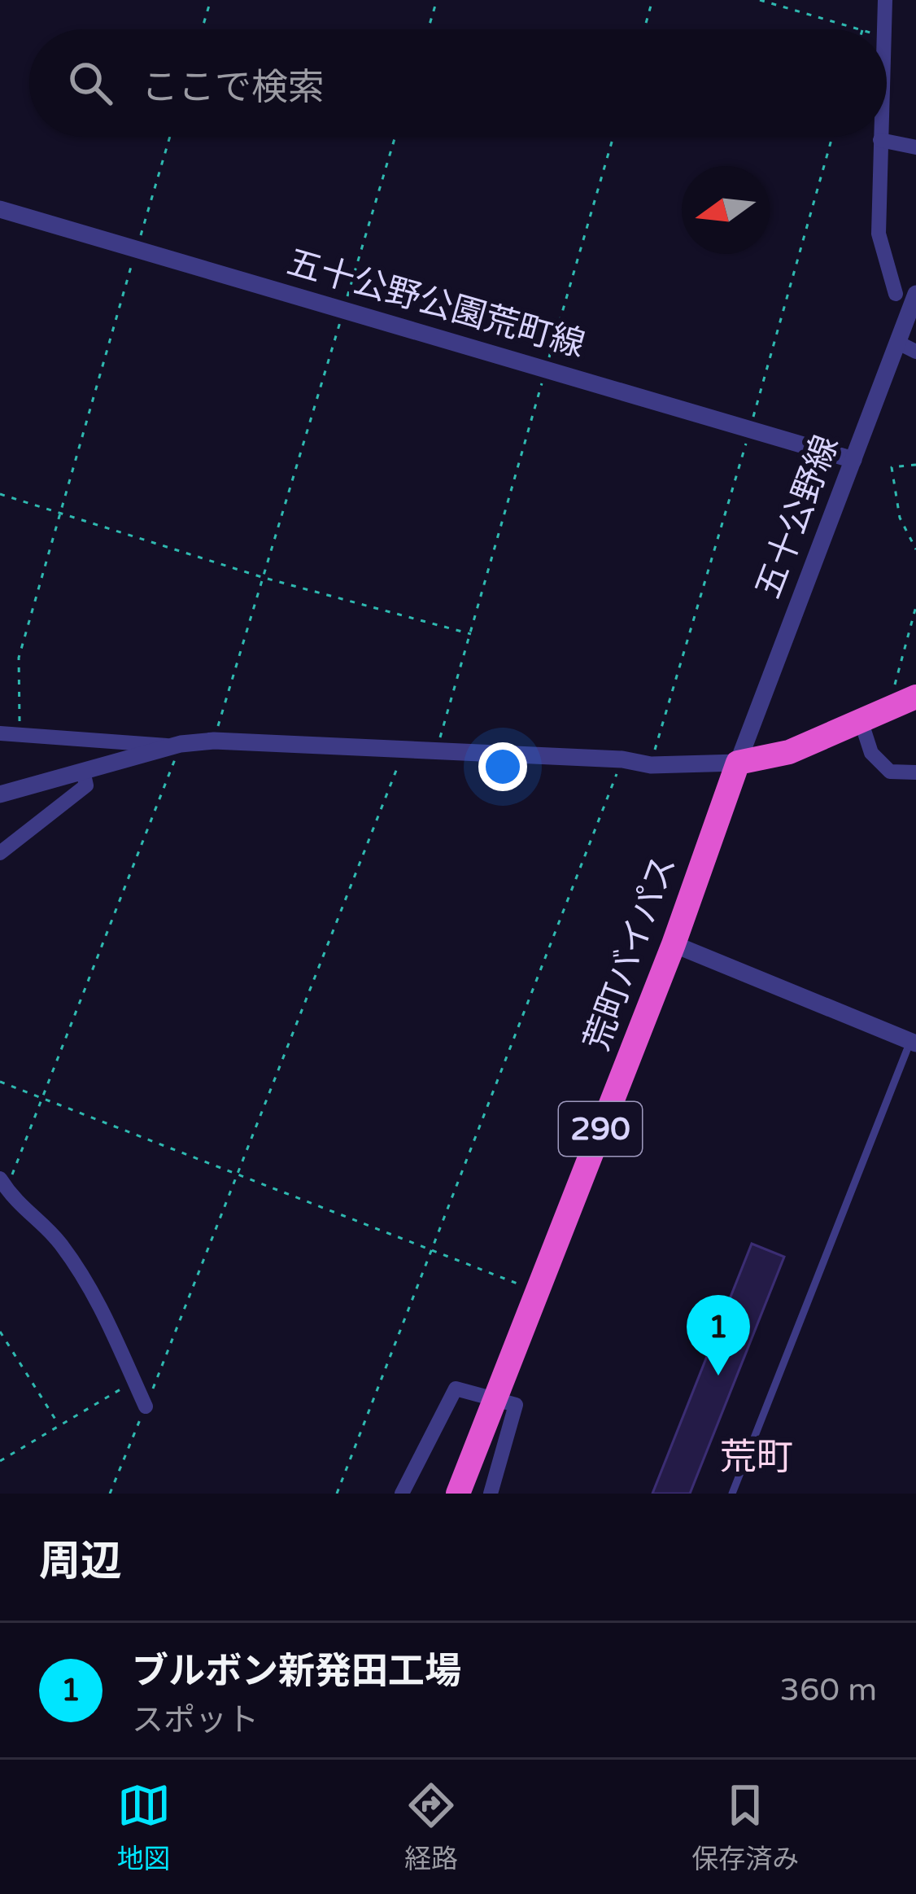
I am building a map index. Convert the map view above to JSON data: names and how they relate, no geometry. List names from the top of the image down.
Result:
{
  "streets": {
    "highway": ["荒町バイパス", "290"],
    "street": ["五十公野公園荒町線", "五十公野線"]
  },
  "crossings": [
    ["五十公野公園荒町線", "五十公野線"],
    ["五十公野線", "荒町バイパス"]
  ],
  "districts": ["荒町"],
  "north": "left",
  "page": {
    "search": "ここで検索",
    "pins": "1",
    "heading": "周辺",
    "list": [
      {
        "mark": "1",
        "name": "ブルボン新発田工場",
        "note": "スポット",
        "value": "360 m"
      }
    ],
    "nav": ["地図", "経路", "保存済み"]
  }
}
